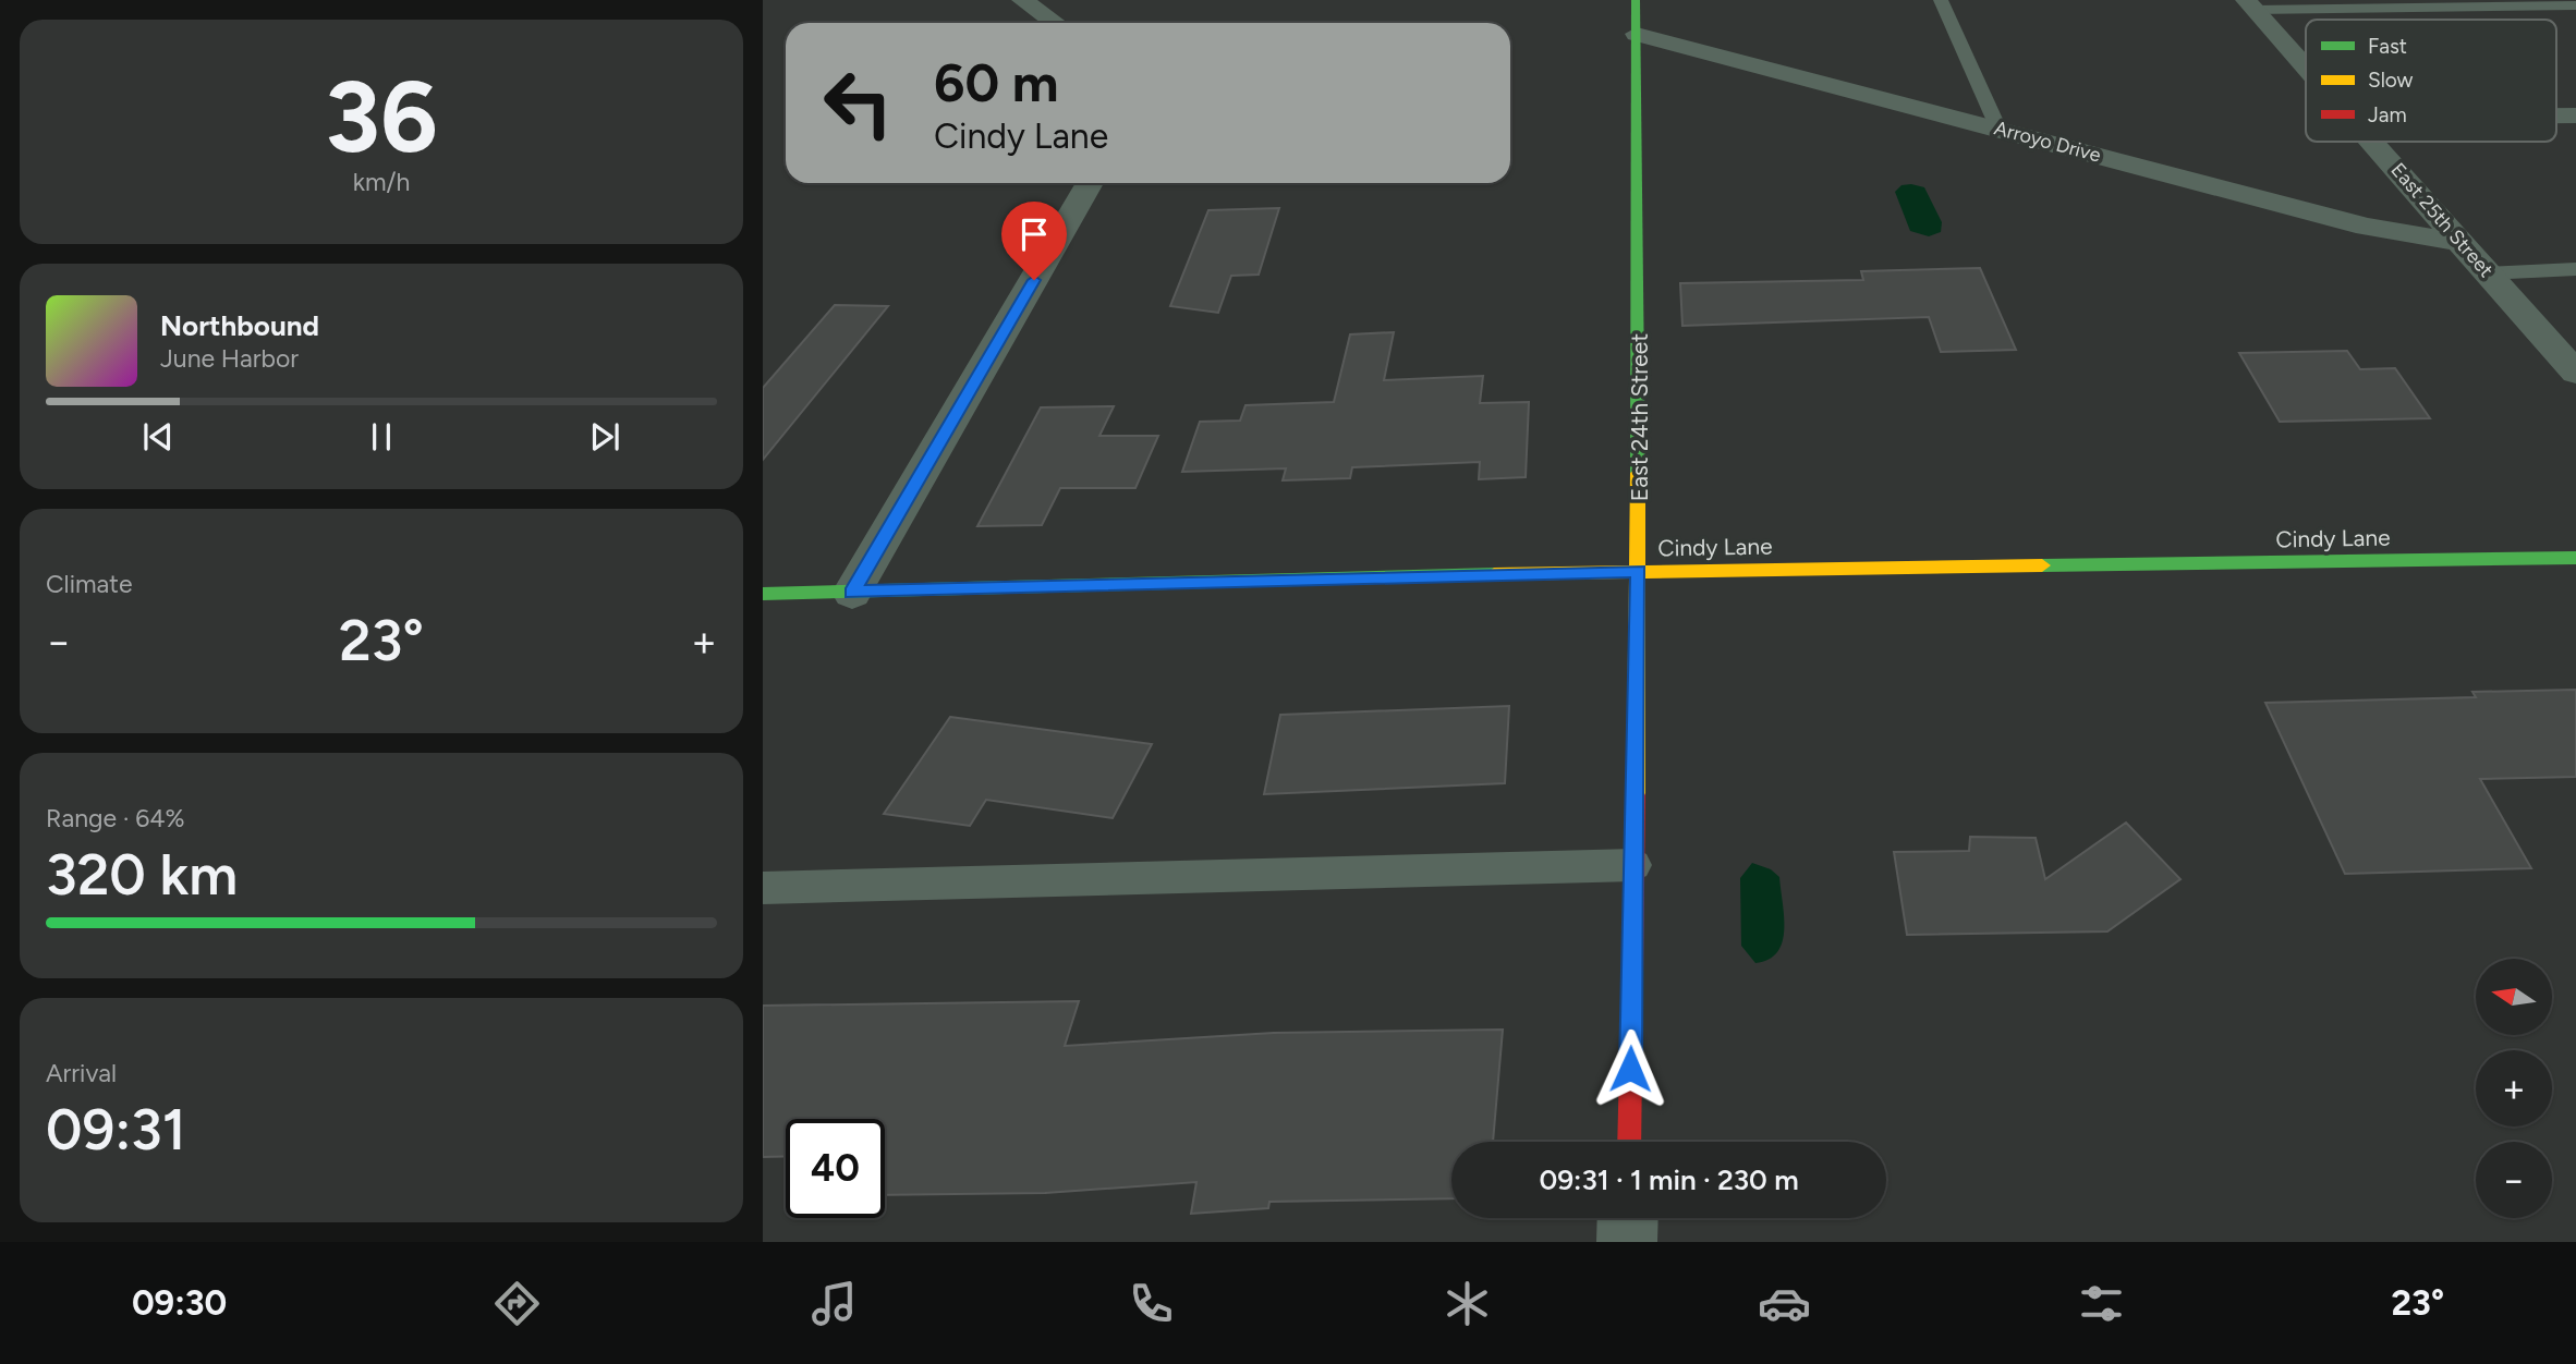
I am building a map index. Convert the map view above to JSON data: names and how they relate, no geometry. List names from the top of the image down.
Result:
{
  "streets": {
    "street": [
      "Arroyo Drive",
      "East 25th Street",
      "East 24th Street",
      "Cindy Lane"
    ]
  },
  "crossings": [
    ["Arroyo Drive", "East 25th Street"],
    ["Arroyo Drive", "East 24th Street"],
    ["East 24th Street", "Cindy Lane"]
  ],
  "legend": ["Fast", "Slow", "Jam"],
  "north": "left",
  "page": {
    "tile": [
      ["36", "km/h"],
      "Climate",
      ["Range · 64%", "320 km"],
      ["Arrival", "09:31"]
    ],
    "turn": ["60 m", "Cindy Lane"],
    "song": ["Northbound", "June Harbor"],
    "heat": ["−", "23°", "+"],
    "map_buttons": ["+", "−"],
    "limit": "40",
    "trip": "09:31 · 1 min · 230 m",
    "tabs": ["09:30", "23°"]
  }
}
